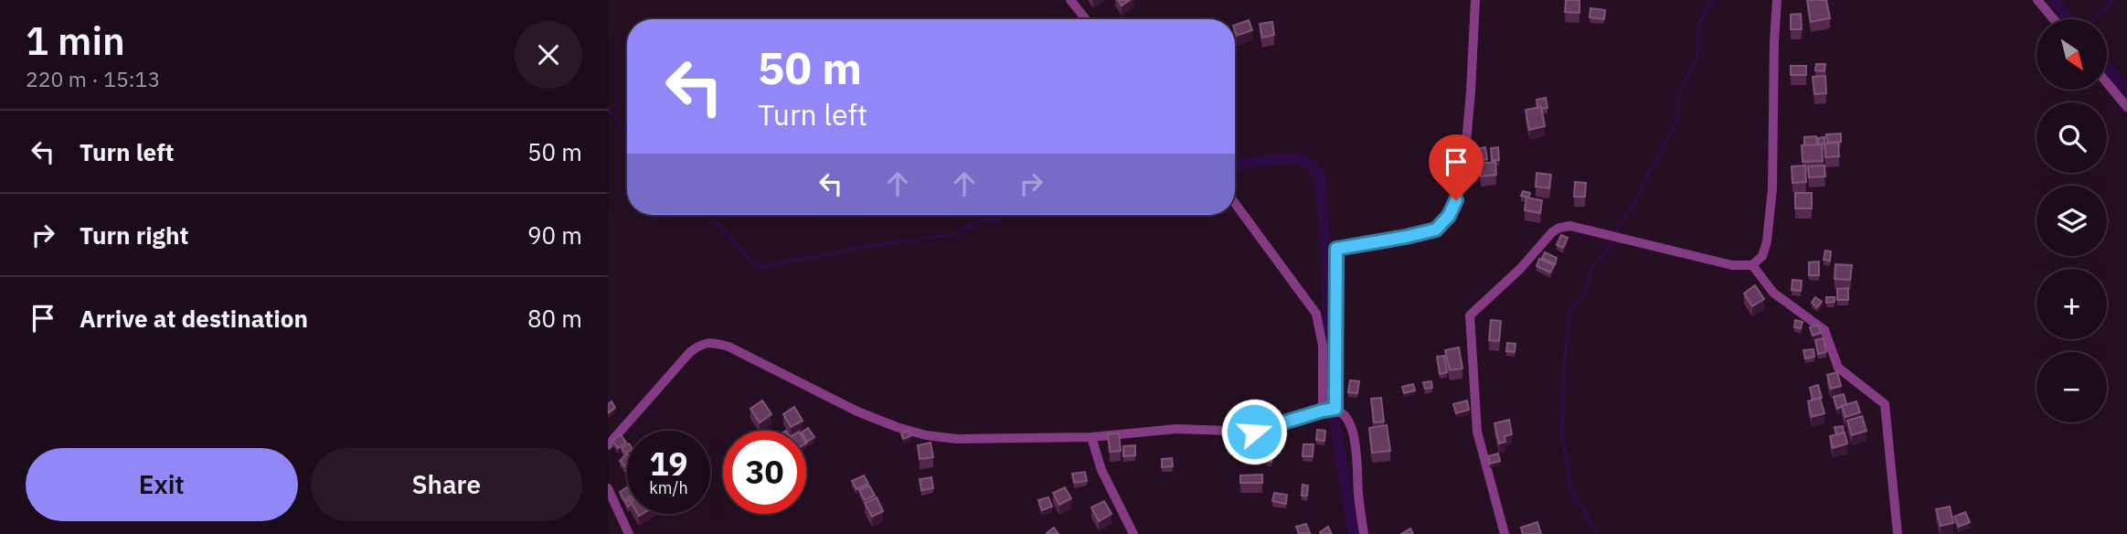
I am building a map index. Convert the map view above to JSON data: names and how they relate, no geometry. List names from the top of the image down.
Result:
{
  "north": "bottom right",
  "page": {
    "heading": ["1 min", "220 m · 15:13"],
    "map_buttons": ["+", "−"],
    "turn": ["50 m", "Turn left"],
    "list": [
      {
        "name": "Turn left",
        "value": "50 m"
      },
      {
        "name": "Turn right",
        "value": "90 m"
      },
      {
        "name": "Arrive at destination",
        "value": "80 m"
      }
    ],
    "speed": "19 km/h",
    "limit": "30",
    "buttons": ["Exit", "Share"]
  }
}
